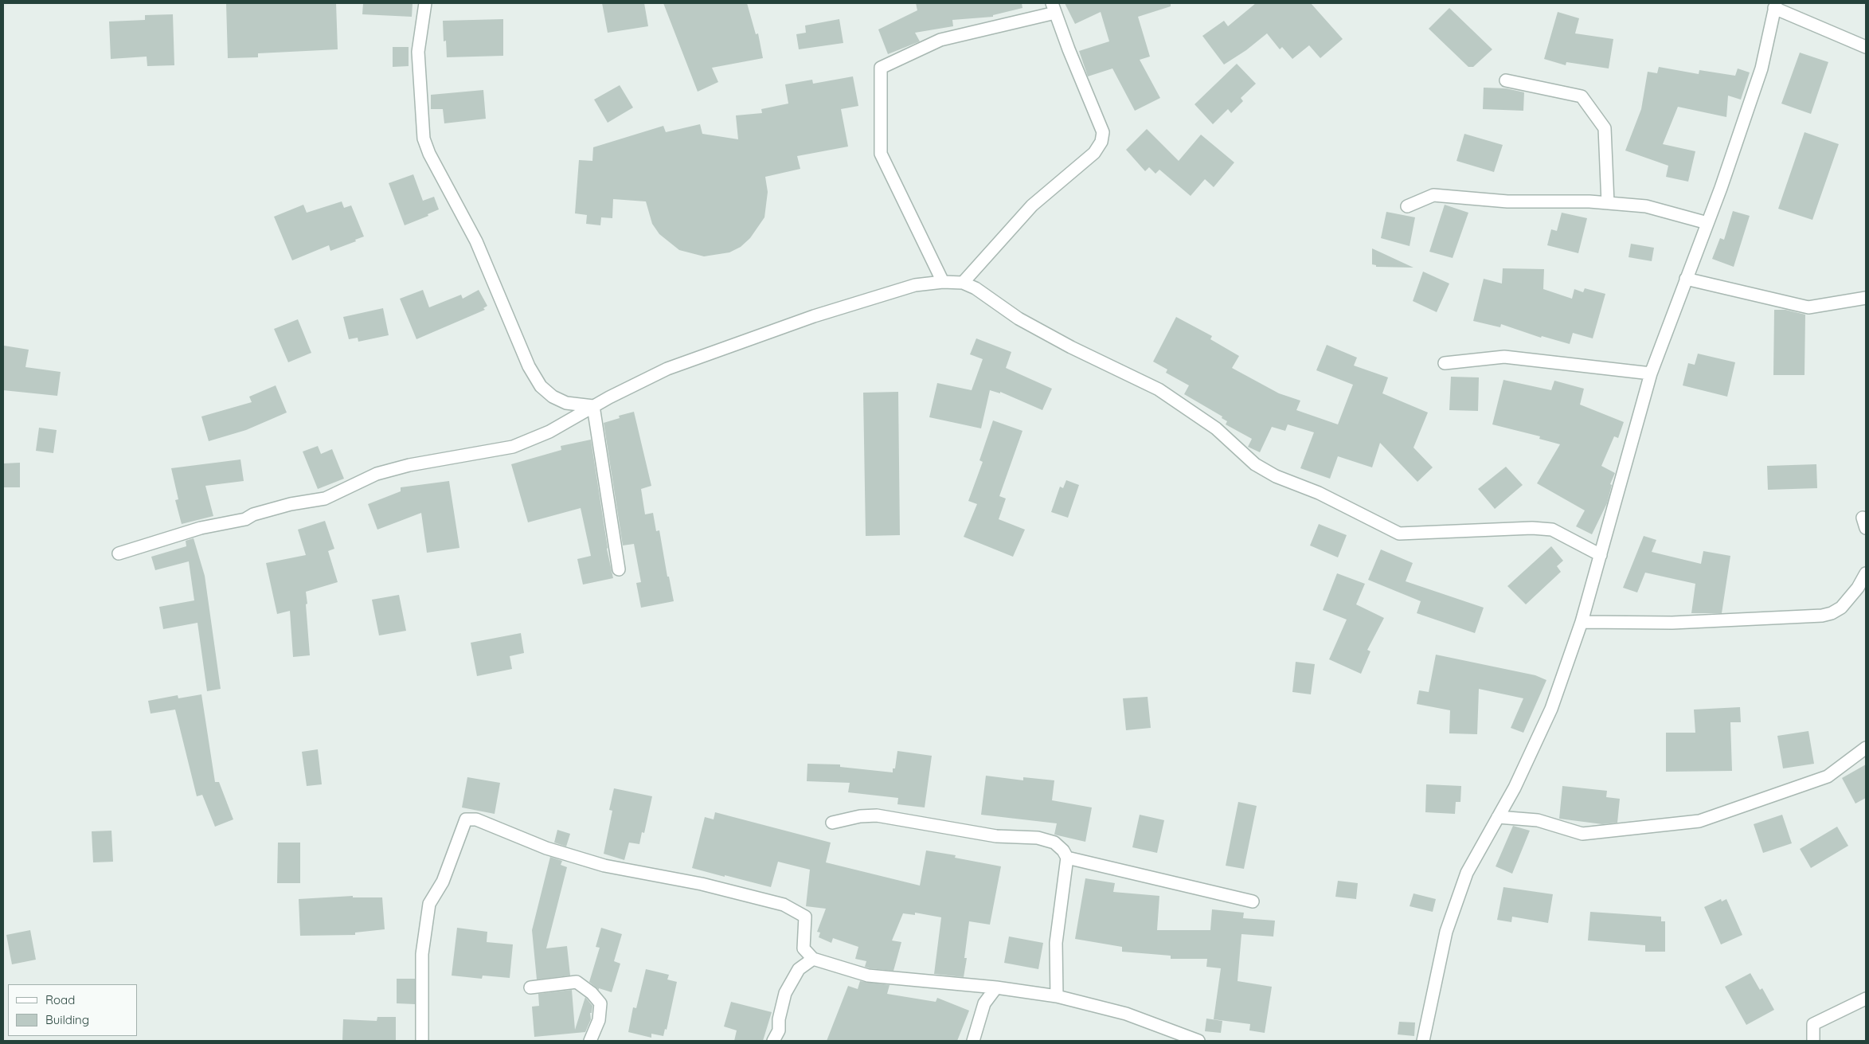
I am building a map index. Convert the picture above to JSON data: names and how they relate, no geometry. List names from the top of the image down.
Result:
{
  "legend": ["Road", "Building"]
}
